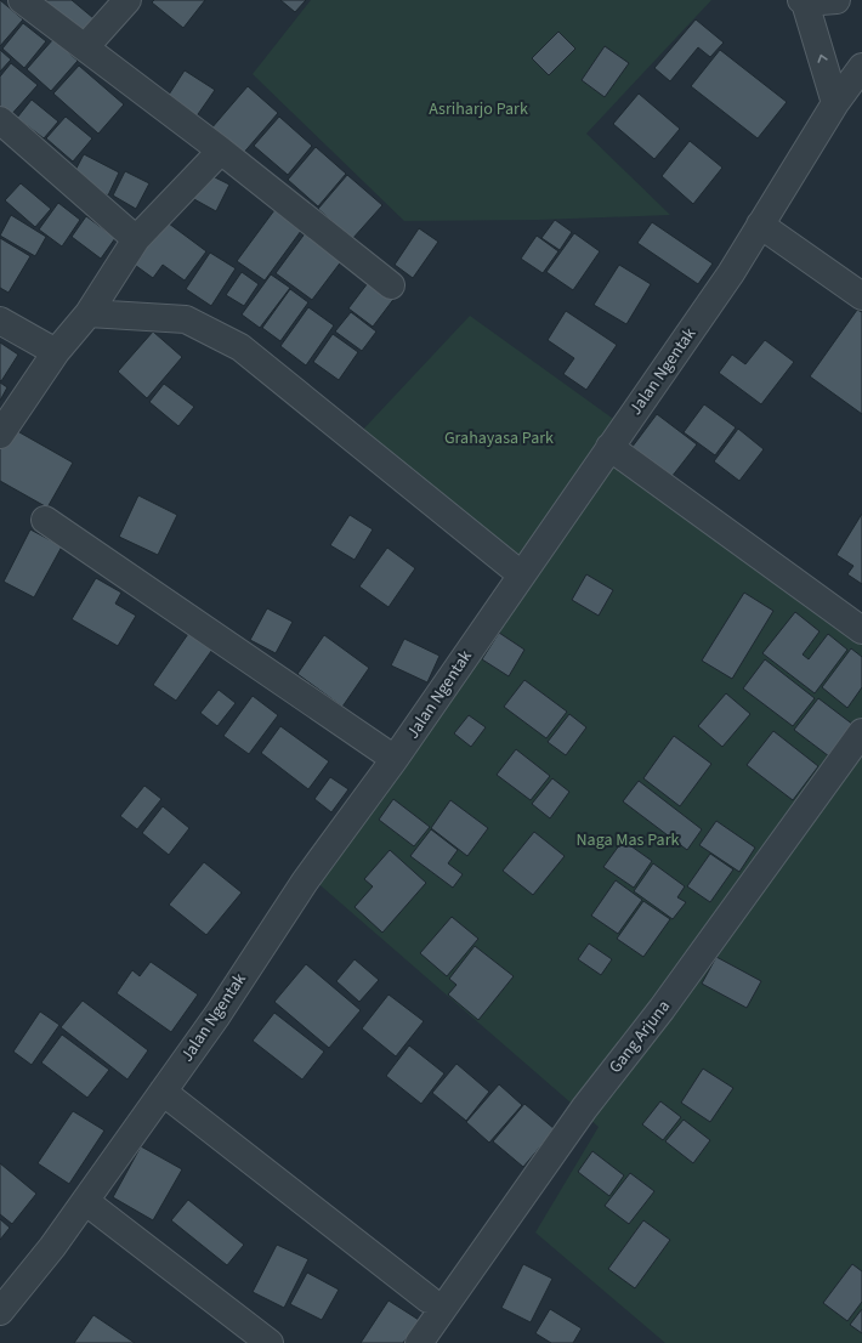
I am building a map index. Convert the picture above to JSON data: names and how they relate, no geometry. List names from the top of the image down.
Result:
{
  "streets": {
    "street": ["Jalan Ngentak", "Gang Arjuna"]
  },
  "parks": ["Asriharjo Park", "Grahayasa Park", "Naga Mas Park"]
}
